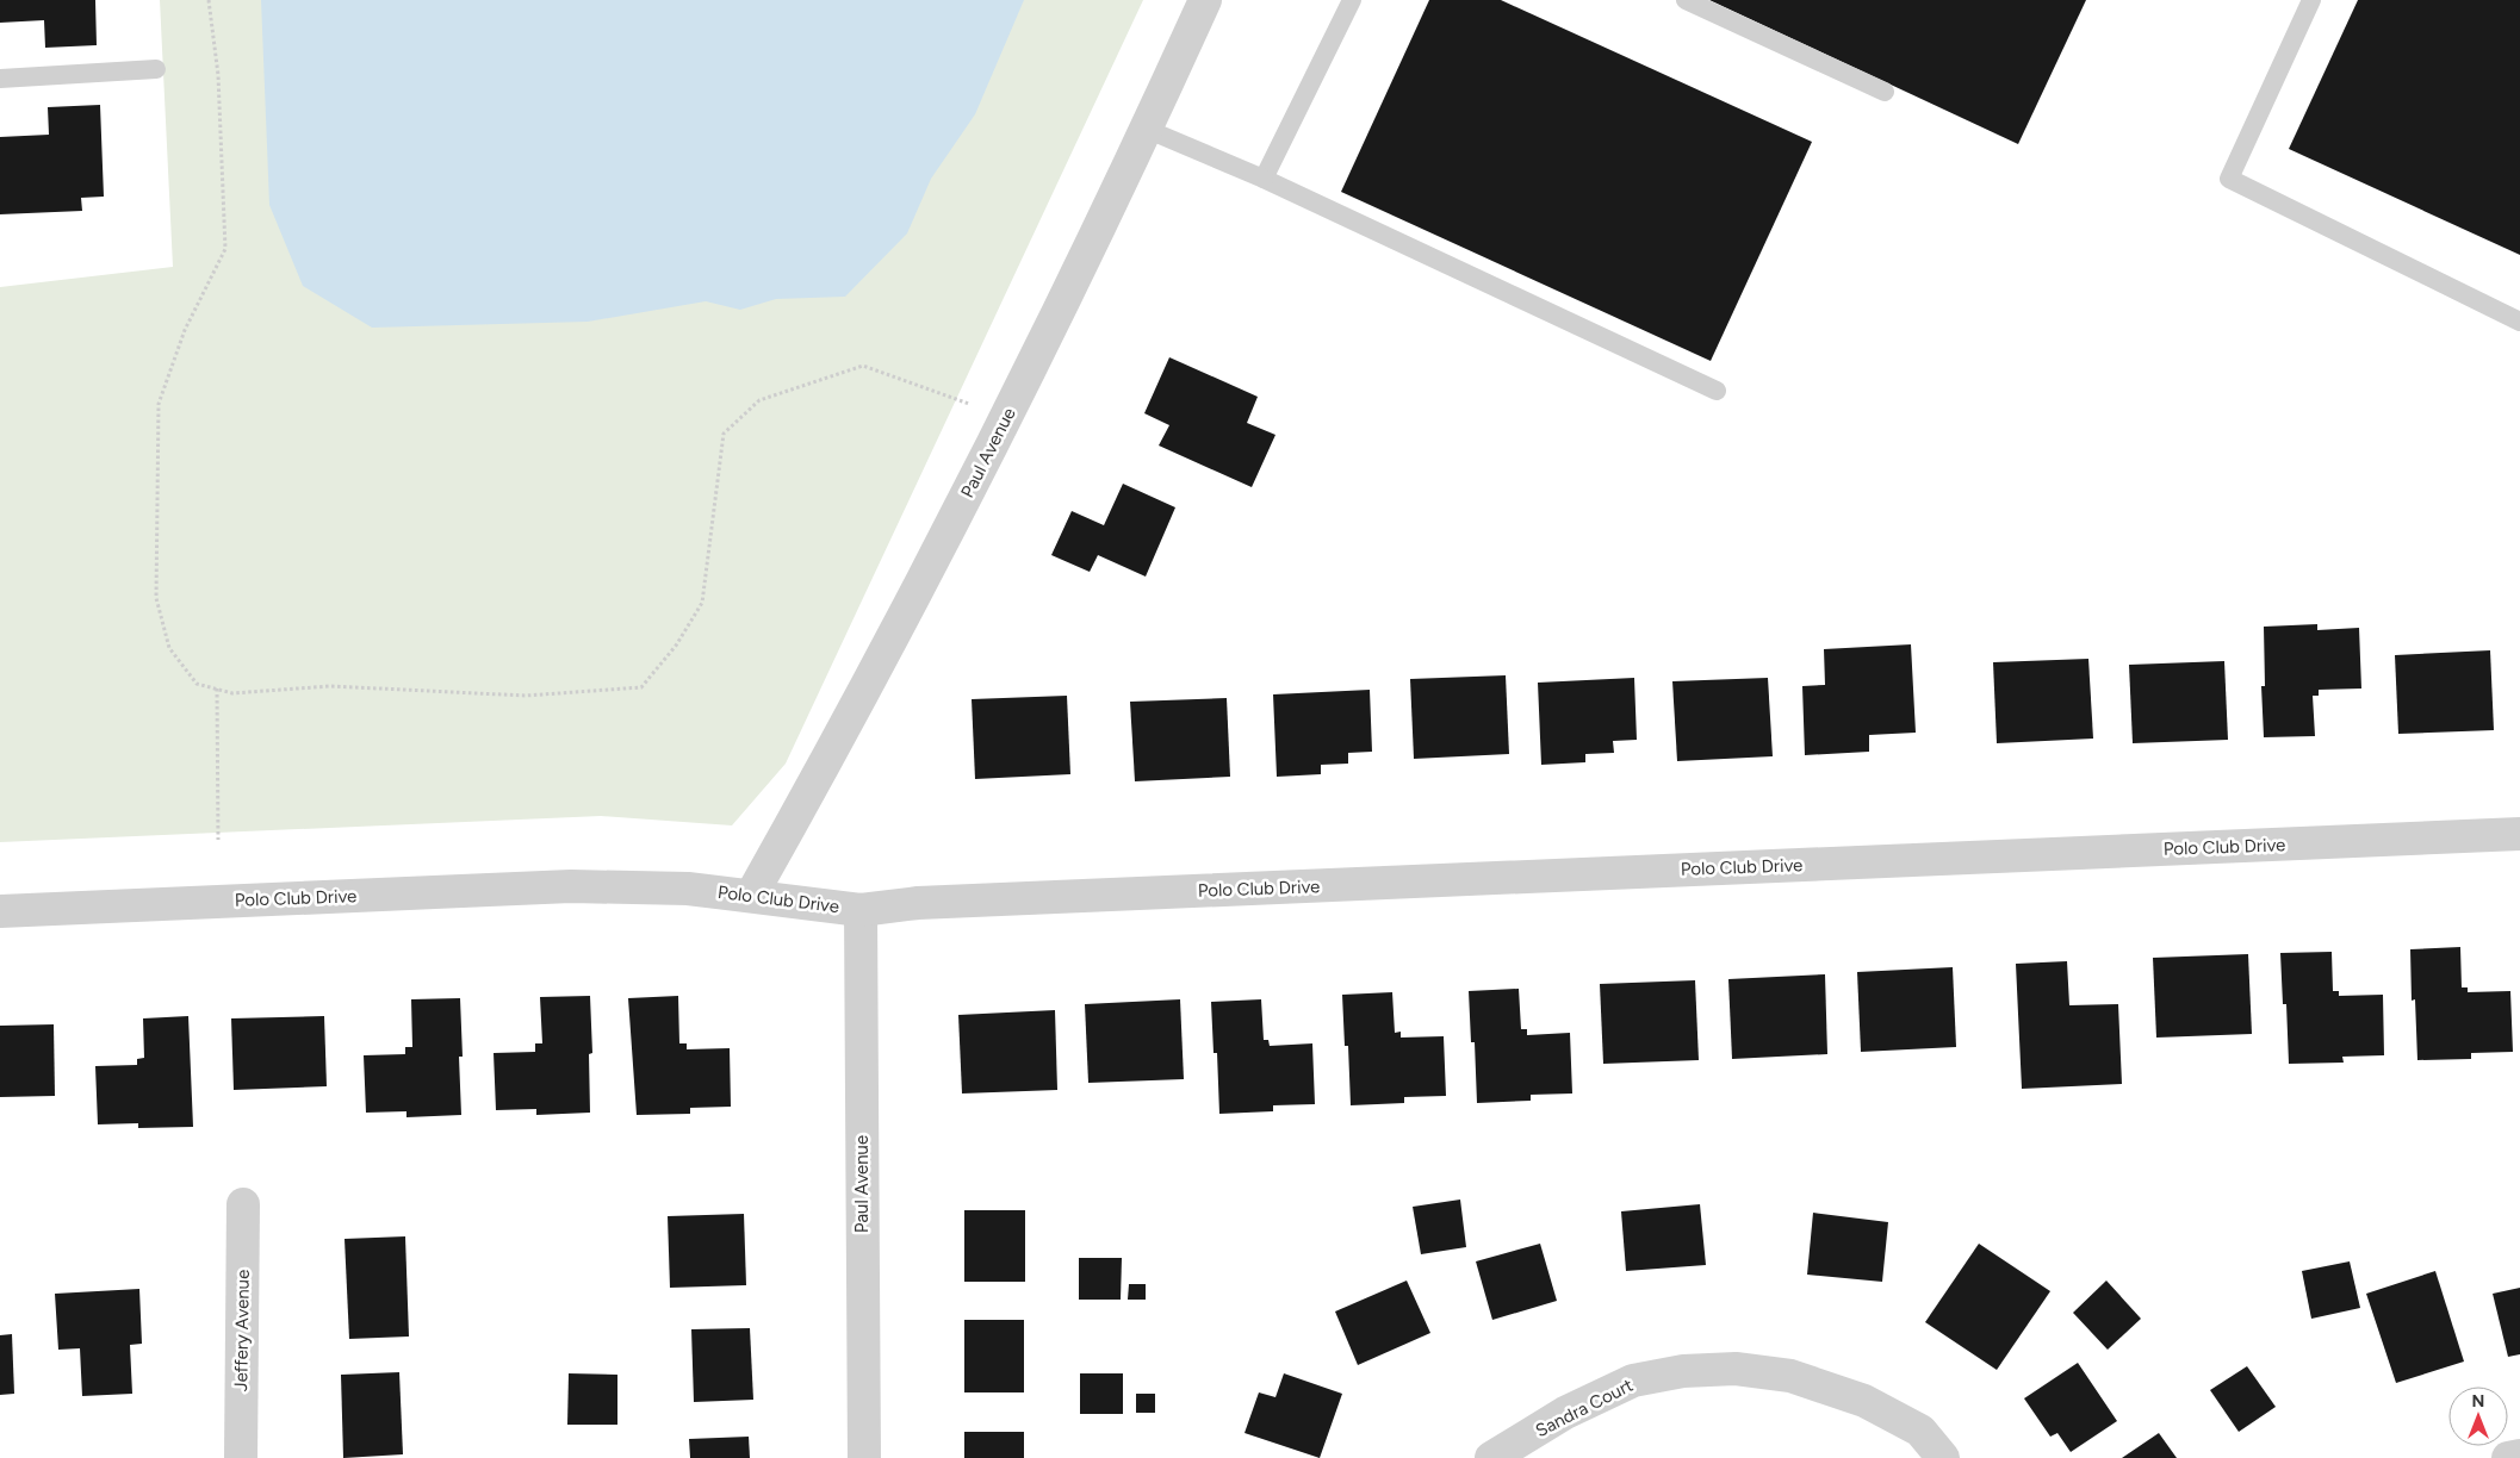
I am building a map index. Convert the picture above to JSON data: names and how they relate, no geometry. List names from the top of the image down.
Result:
{
  "streets": {
    "street": [
      "Paul Avenue",
      "Polo Club Drive",
      "Jeffery Avenue",
      "Sandra Court"
    ]
  },
  "crossings": [
    ["Paul Avenue", "Polo Club Drive"]
  ],
  "north": "top"
}
